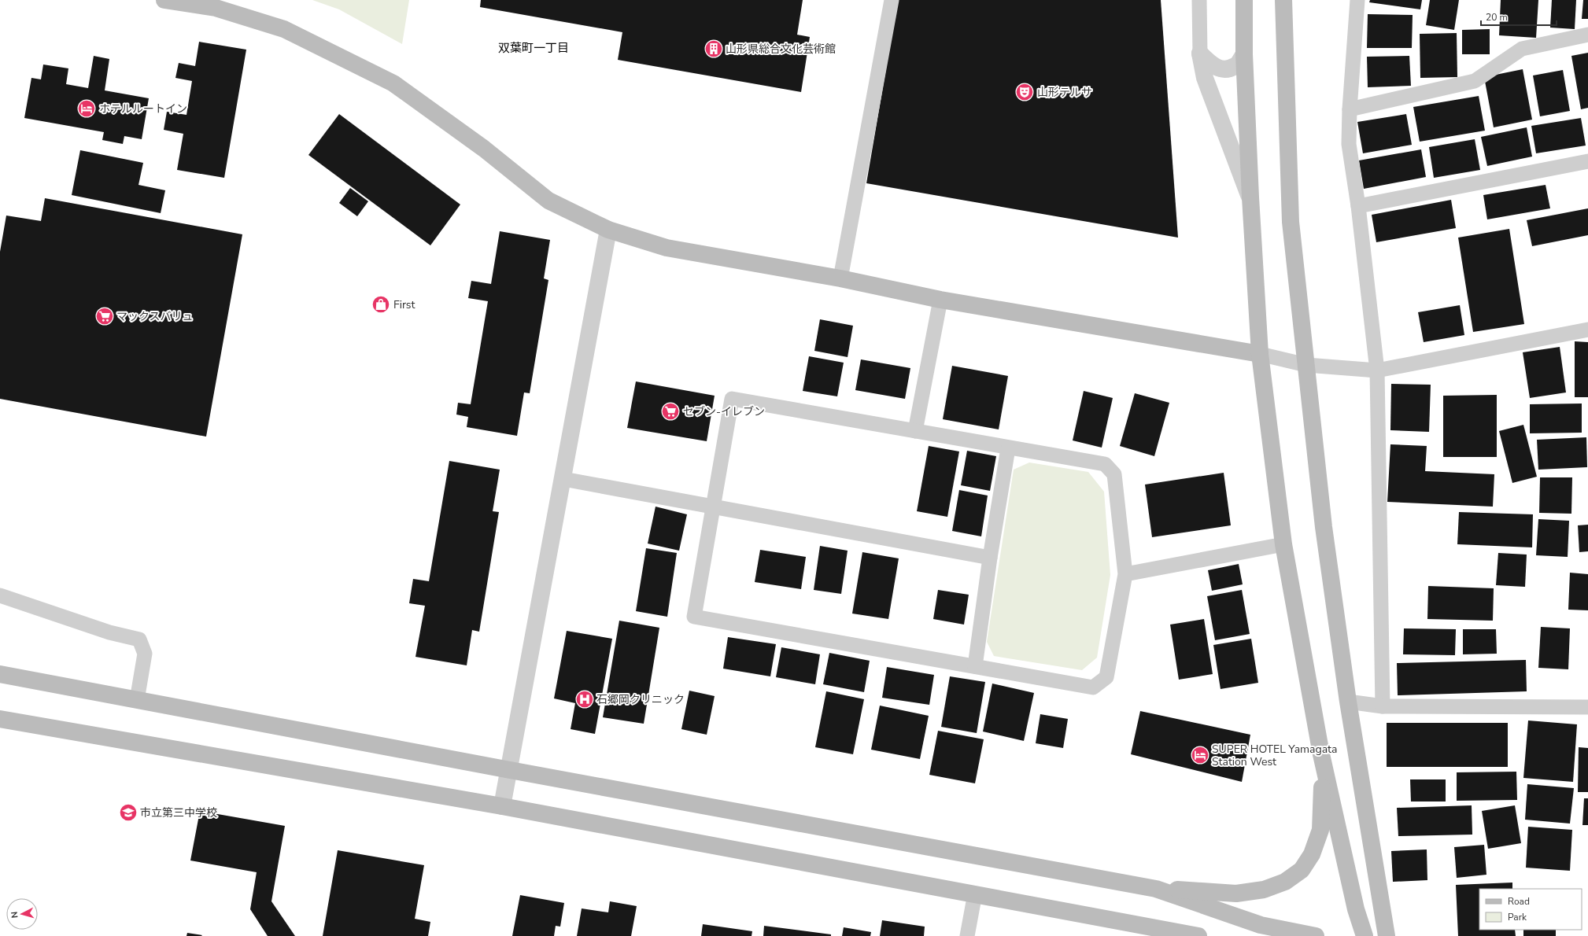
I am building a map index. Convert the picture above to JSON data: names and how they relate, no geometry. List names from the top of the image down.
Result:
{
  "districts": ["双葉町一丁目"],
  "places": {
    "building": ["山形県総合文化芸術館"],
    "theatre": ["山形テルサ"],
    "hotel": ["ホテルルートイン", "SUPER HOTEL Yamagata Station West"],
    "shop": ["First"],
    "supermarket": ["マックスバリュ", "セブン-イレブン"],
    "hospital": ["石郷岡クリニック"],
    "school or university": ["市立第三中学校"]
  },
  "legend": ["Road", "Park"],
  "scale_bar": "20 m",
  "north": "left"
}
